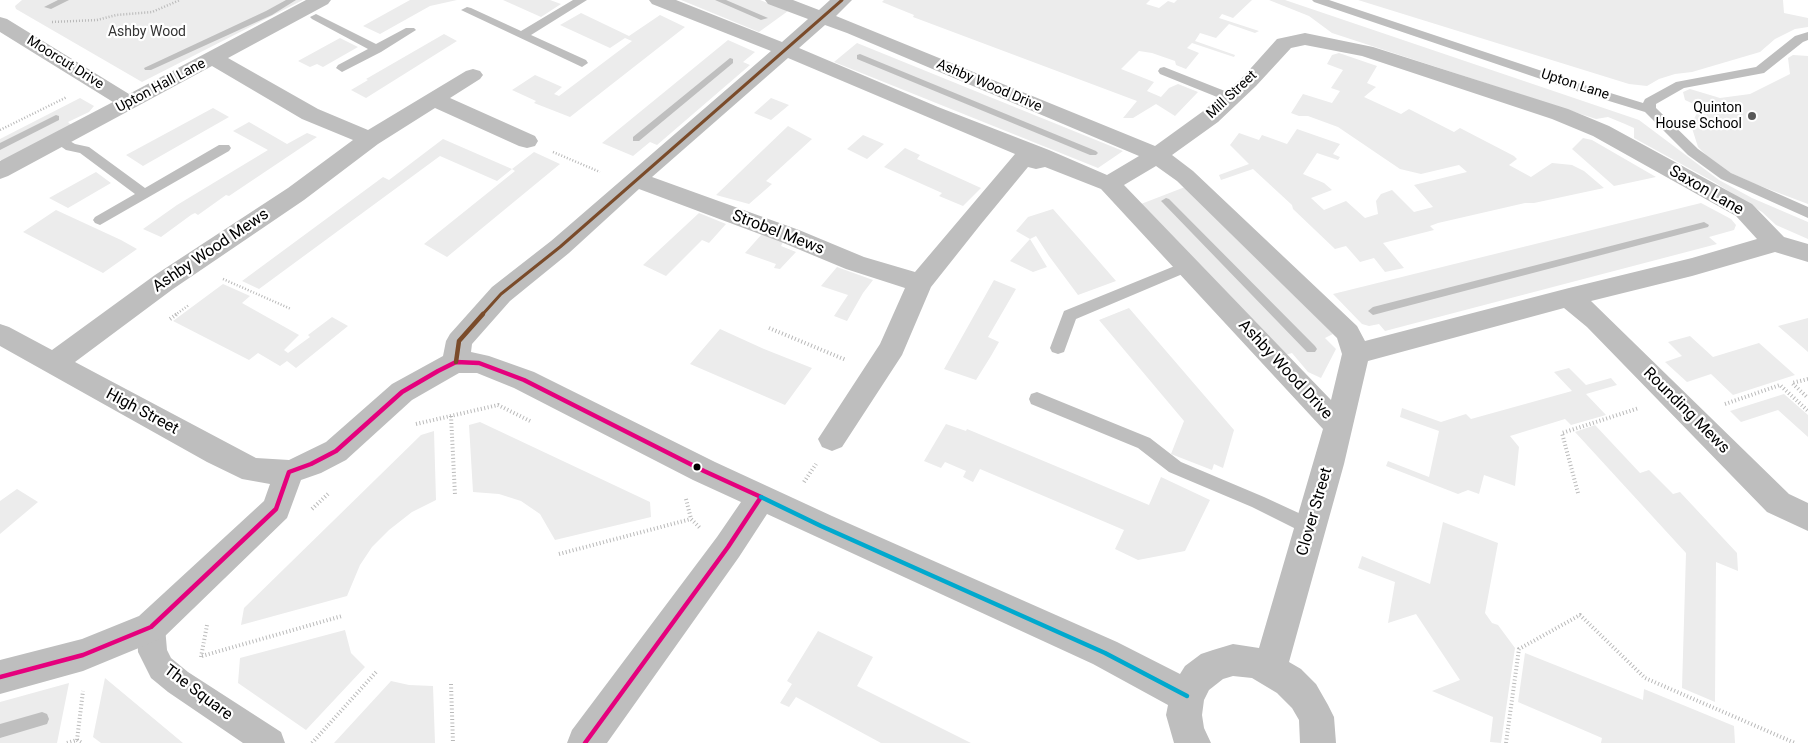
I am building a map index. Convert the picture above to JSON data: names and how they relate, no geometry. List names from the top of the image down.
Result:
{
  "streets": {
    "street": [
      "Moorcut Drive",
      "Upton Hall Lane",
      "Ashby Wood Drive",
      "Mill Street",
      "Saxon Lane",
      "Strobel Mews",
      "Ashby Wood Mews",
      "Rounding Mews",
      "High Street",
      "Clover Street",
      "The Square"
    ],
    "lane": ["Upton Lane"]
  },
  "crossings": [
    ["Moorcut Drive", "Upton Hall Lane"],
    ["Ashby Wood Drive", "Mill Street"],
    ["Ashby Wood Drive", "Clover Street"],
    ["Mill Street", "Saxon Lane"],
    ["Ashby Wood Mews", "High Street"]
  ],
  "parks": ["Ashby Wood"],
  "places": ["Quinton House School"]
}
